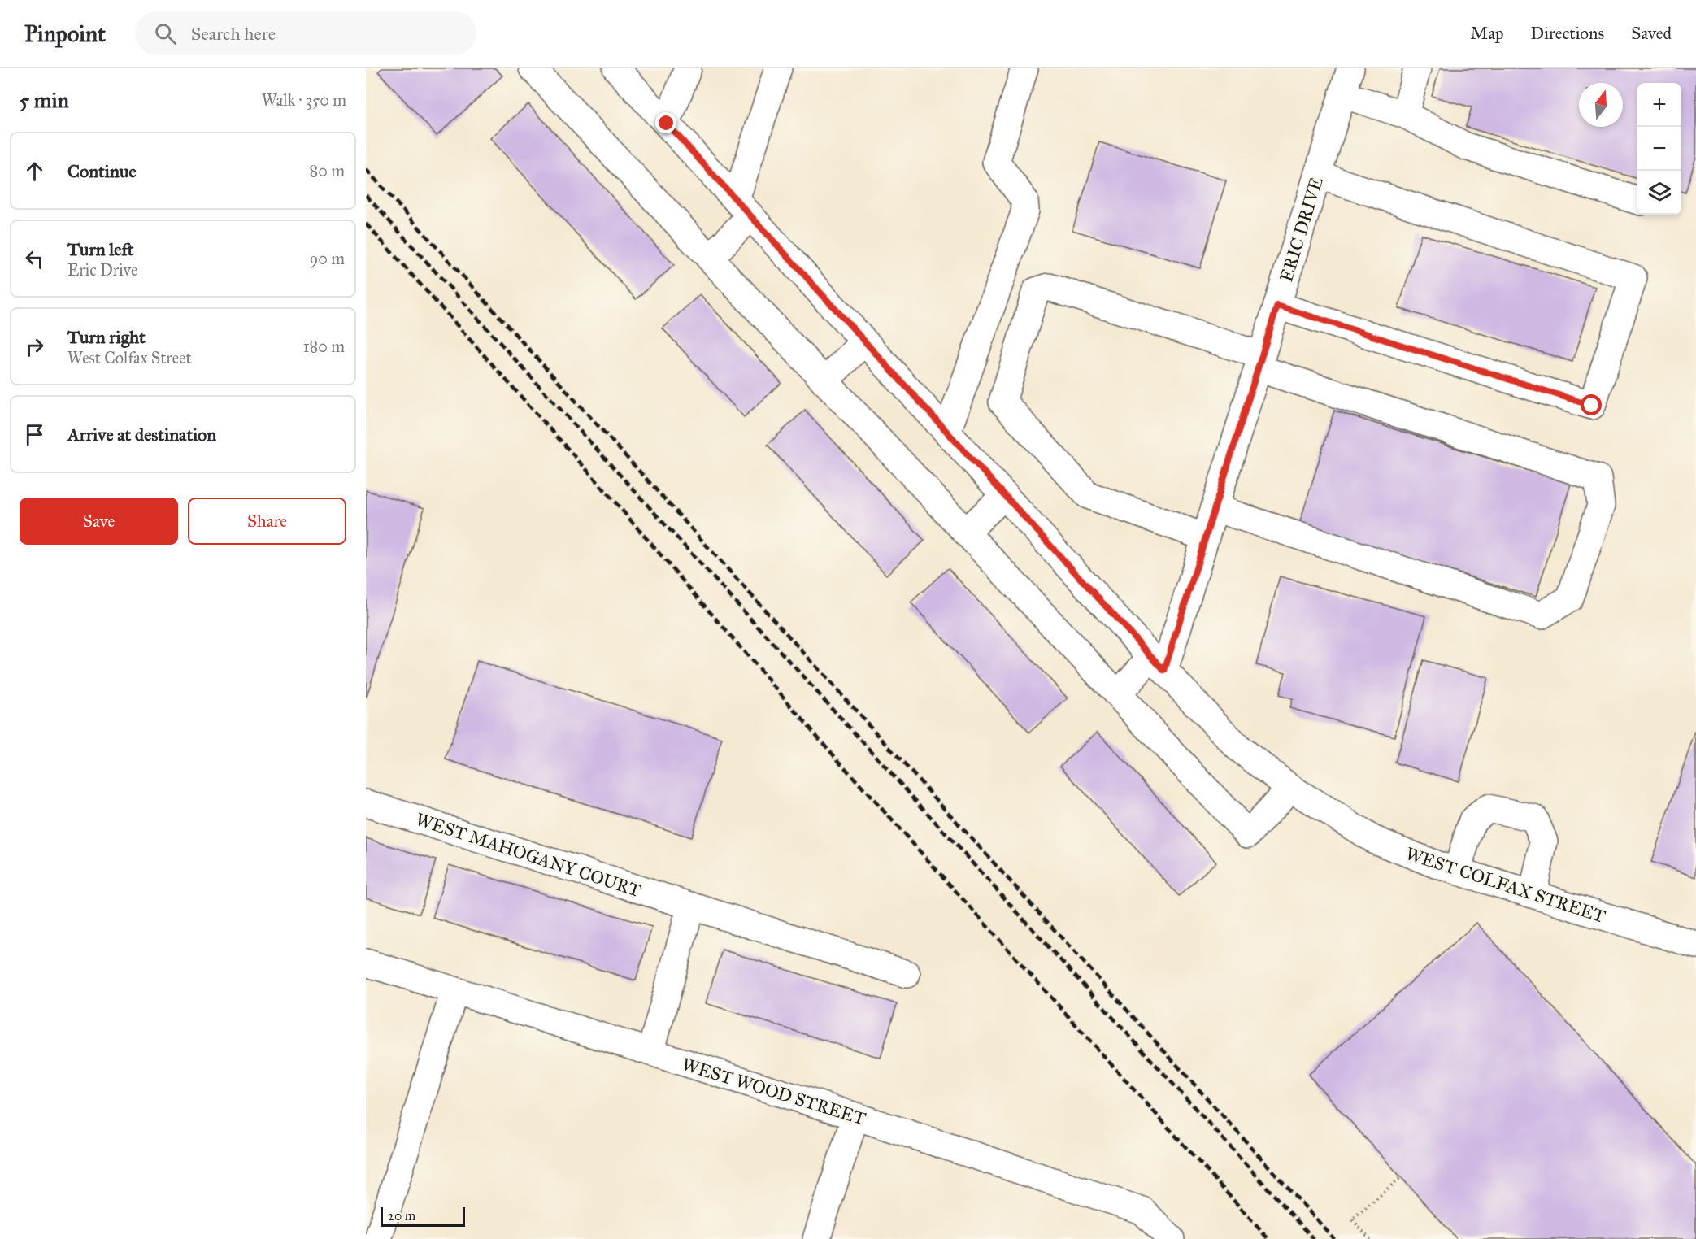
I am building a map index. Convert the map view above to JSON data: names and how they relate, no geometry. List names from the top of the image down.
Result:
{
  "streets": {
    "street": [
      "ERIC DRIVE",
      "WEST MAHOGANY COURT",
      "WEST COLFAX STREET",
      "WEST WOOD STREET"
    ]
  },
  "crossings": [
    ["ERIC DRIVE", "WEST COLFAX STREET"]
  ],
  "scale_bar": "20 m",
  "north": "top",
  "page": {
    "header": "Pinpoint",
    "search": "Search here",
    "nav": ["Map", "Directions", "Saved"],
    "heading": ["5 min", "Walk · 350 m"],
    "map_buttons": ["+", "−"],
    "list": [
      ["Continue", "80 m"],
      ["Turn left", "Eric Drive", "90 m"],
      ["Turn right", "West Colfax Street", "180 m"],
      "Arrive at destination"
    ],
    "buttons": ["Save", "Share"],
    "scale": "20 m"
  }
}
